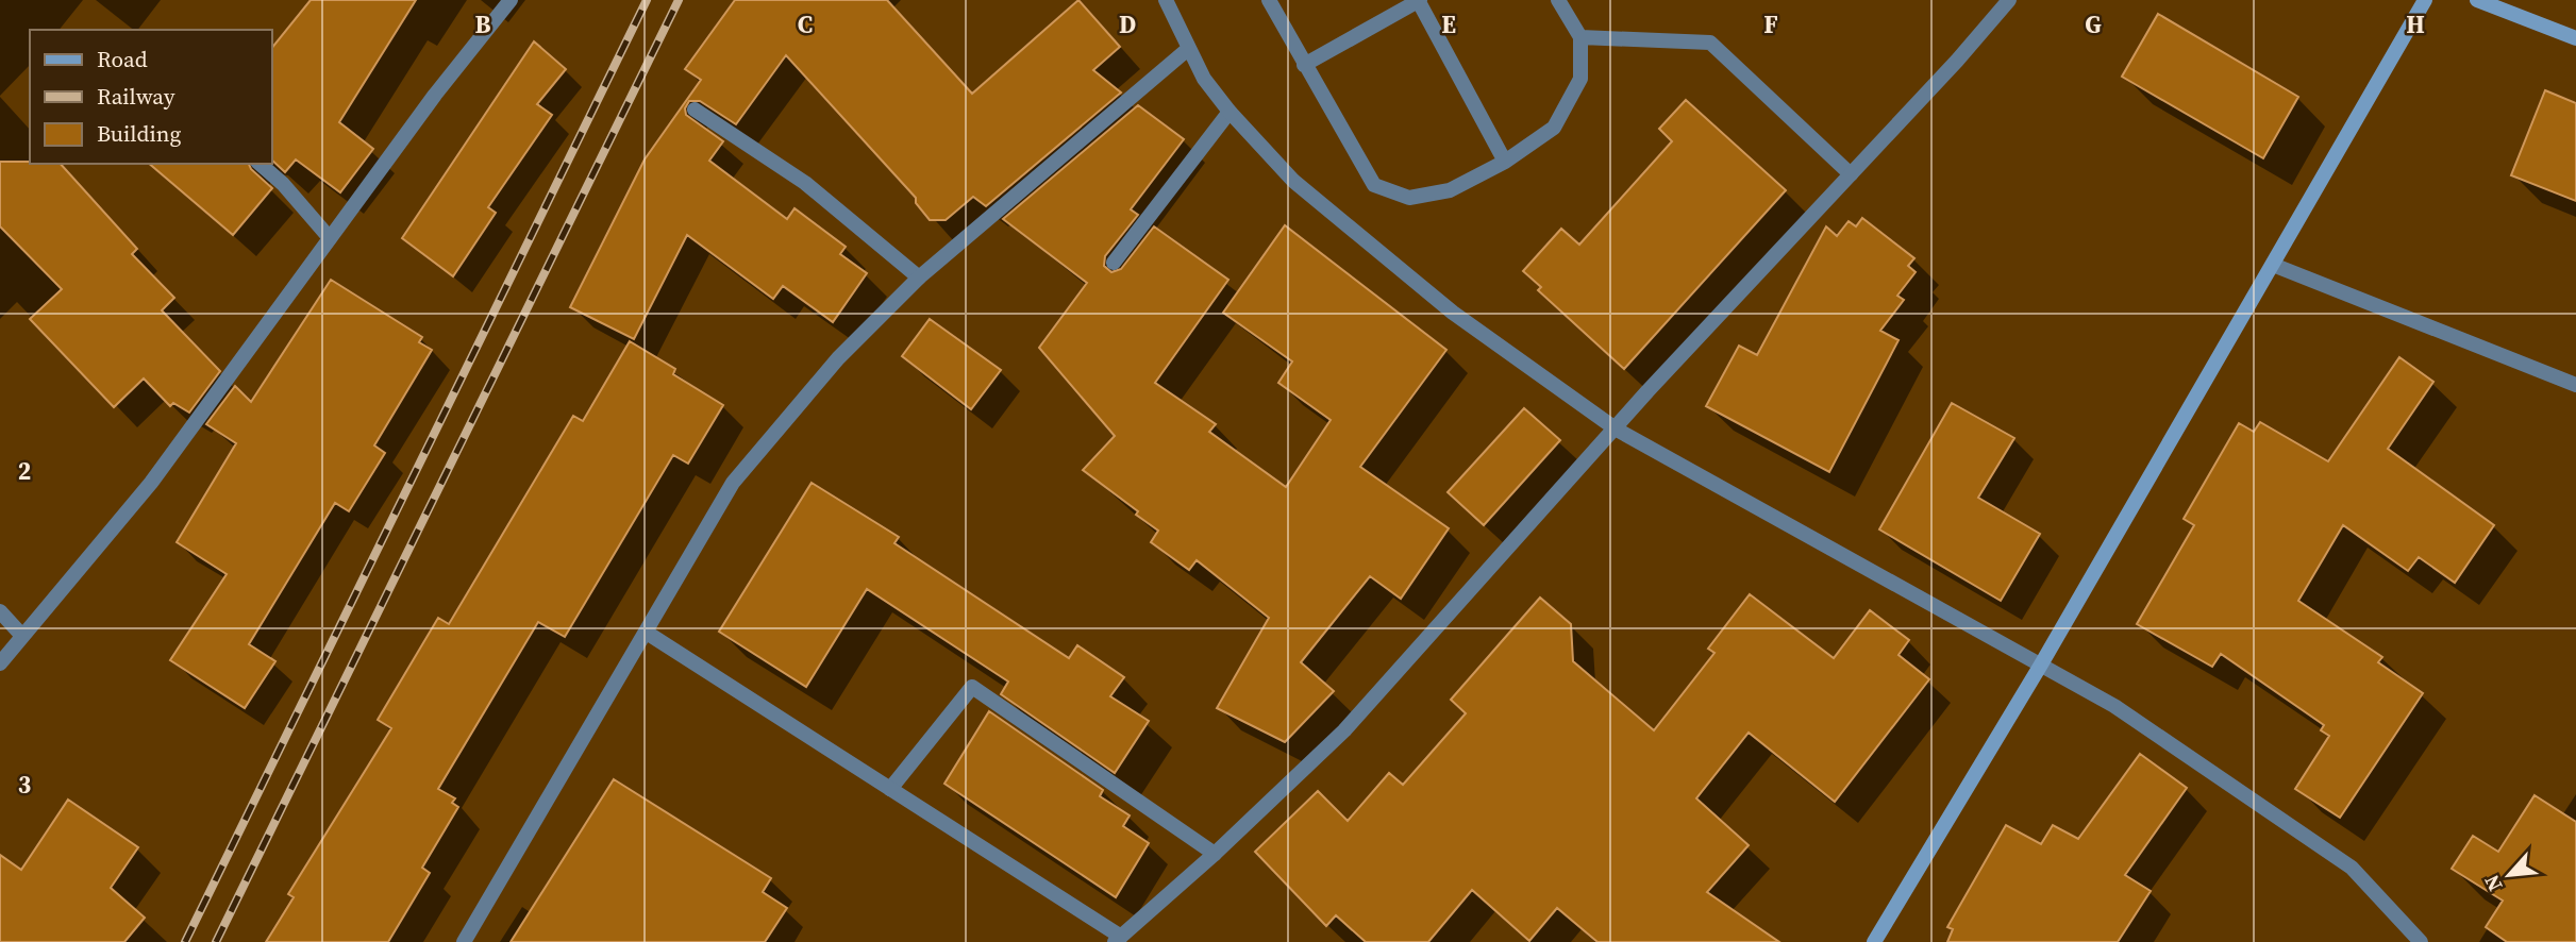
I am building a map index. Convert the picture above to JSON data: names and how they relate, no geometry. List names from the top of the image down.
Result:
{
  "legend": ["Road", "Railway", "Building"],
  "north": "bottom left",
  "grid": {
    "columns": [
      "B",
      "C",
      "D",
      "E",
      "F",
      "G",
      "H"
    ],
    "rows": ["2", "3"]
  }
}
